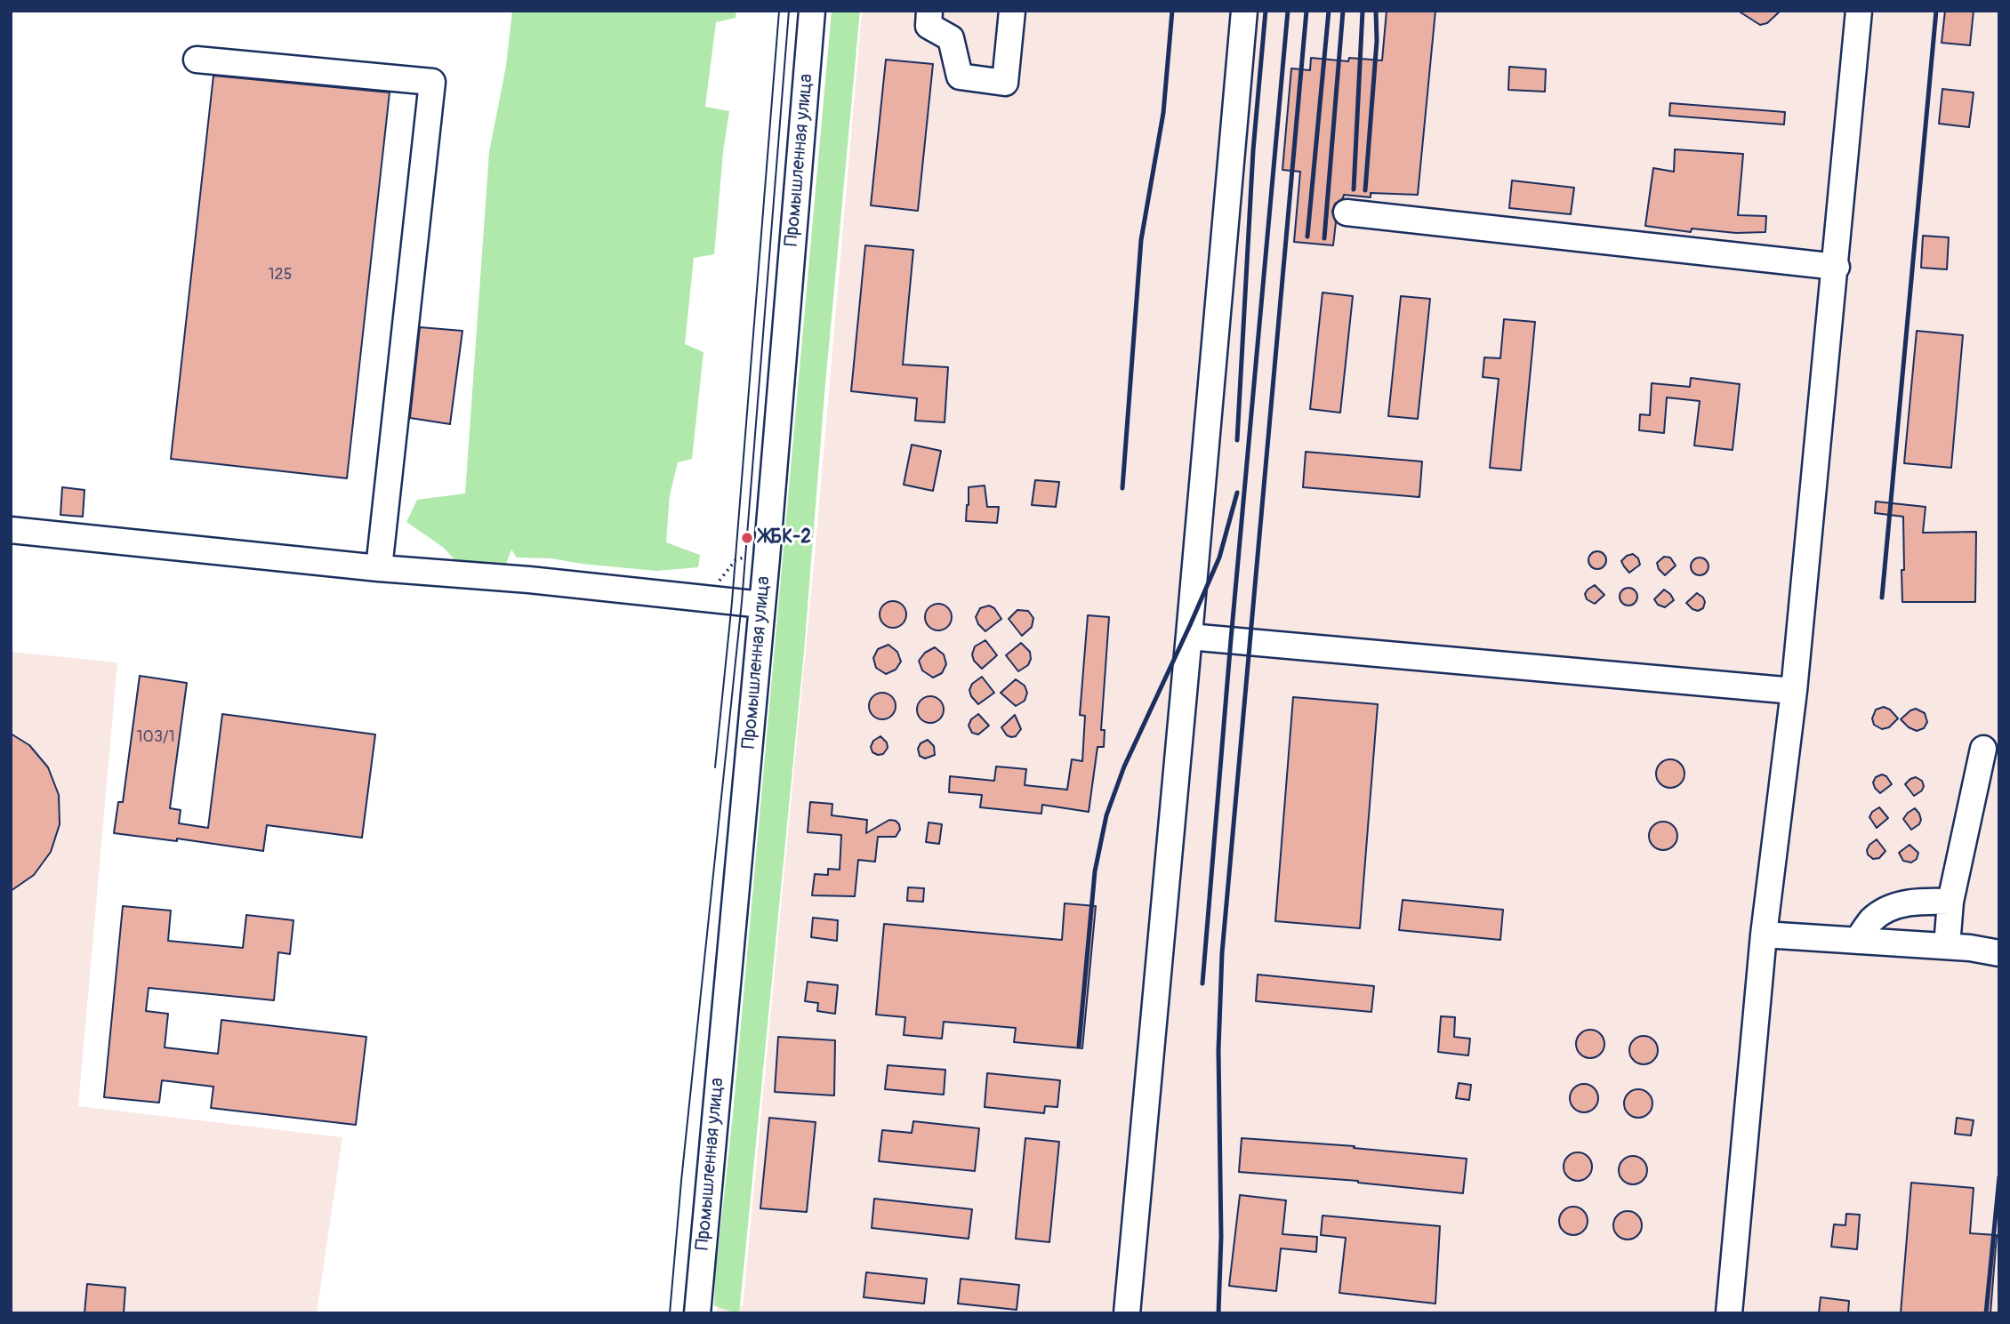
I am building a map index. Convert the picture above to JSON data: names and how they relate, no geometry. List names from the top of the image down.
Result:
{
  "streets": {
    "street": ["Промышленная улица"]
  },
  "places": ["ЖБК-2"],
  "house_numbers": ["125", "103/1"]
}
